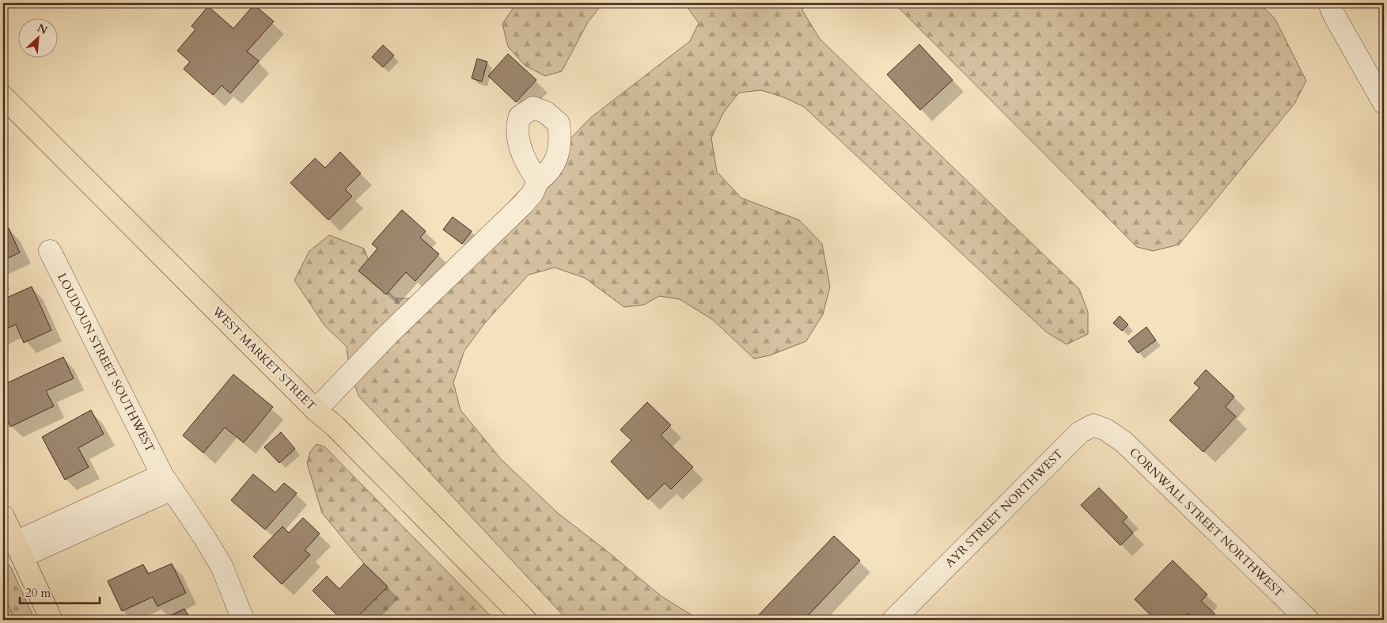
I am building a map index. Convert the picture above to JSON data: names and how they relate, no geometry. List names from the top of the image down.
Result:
{
  "streets": {
    "main road": ["WEST MARKET STREET"],
    "street": ["LOUDOUN STREET SOUTHWEST", "AYR STREET NORTHWEST", "CORNWALL STREET NORTHWEST"]
  },
  "crossings": [
    ["AYR STREET NORTHWEST", "CORNWALL STREET NORTHWEST"]
  ],
  "scale_bar": "20 m",
  "north": "top right"
}
